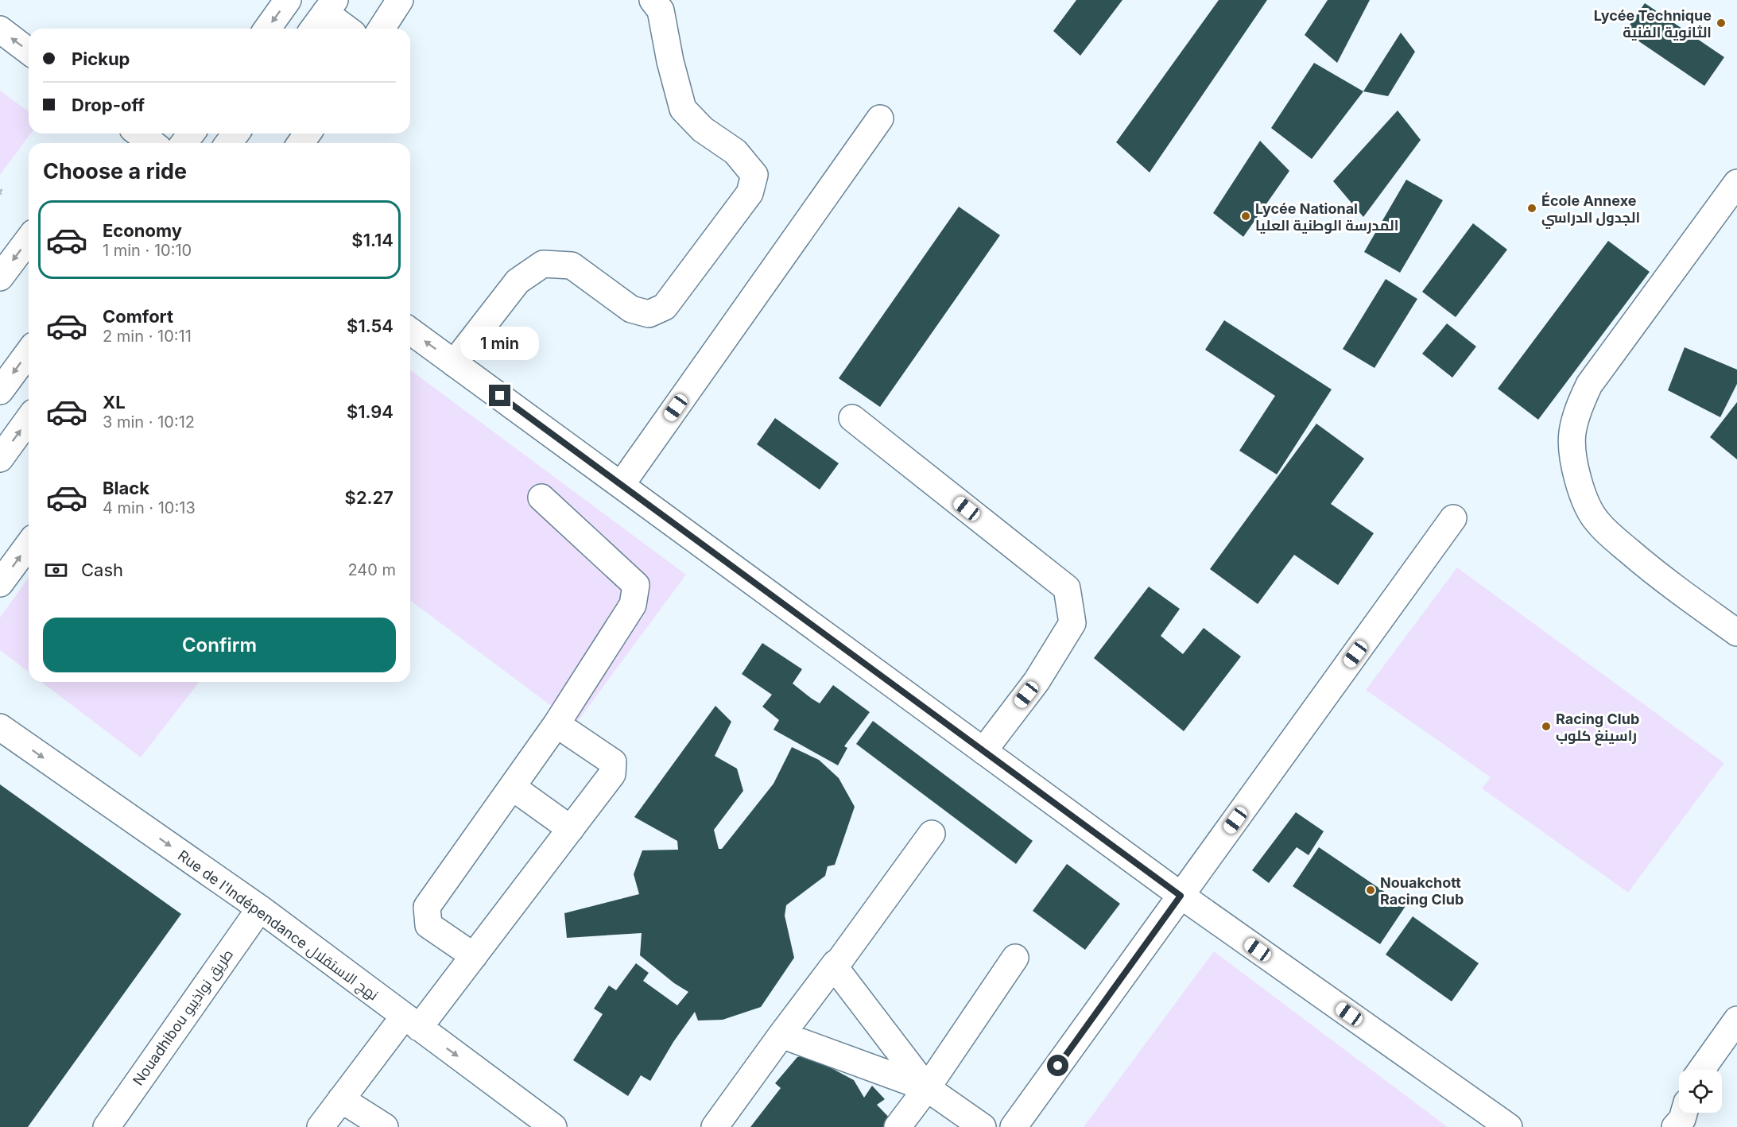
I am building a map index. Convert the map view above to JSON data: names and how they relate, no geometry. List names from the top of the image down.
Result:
{
  "streets": {
    "main road": ["Rue de l'Indépendance نهج الاستقلال", "Nouadhibou طريق نواذيبو"]
  },
  "crossings": [
    ["Rue de l'Indépendance نهج الاستقلال", "Nouadhibou طريق نواذيبو"]
  ],
  "one_way": ["Rue de l'Indépendance نهج الاستقلال"],
  "places": [
    "Lycée Technique الثانوية الفنية",
    "École Annexe الجدول الدراسي",
    "Lycée National المدرسة الوطنية العليا",
    "Racing Club راسينغ كلوب",
    "Nouakchott Racing Club"
  ],
  "page": {
    "banner": ["Pickup", "Drop-off"],
    "heading": "Choose a ride",
    "list": [
      {
        "name": "Economy",
        "note": "1 min · 10:10",
        "value": "$1.14"
      },
      {
        "name": "Comfort",
        "note": "2 min · 10:11",
        "value": "$1.54"
      },
      {
        "name": "XL",
        "note": "3 min · 10:12",
        "value": "$1.94"
      },
      {
        "name": "Black",
        "note": "4 min · 10:13",
        "value": "$2.27"
      }
    ],
    "bubble": "1 min",
    "pay": ["Cash", "240 m"],
    "buttons": "Confirm"
  }
}
